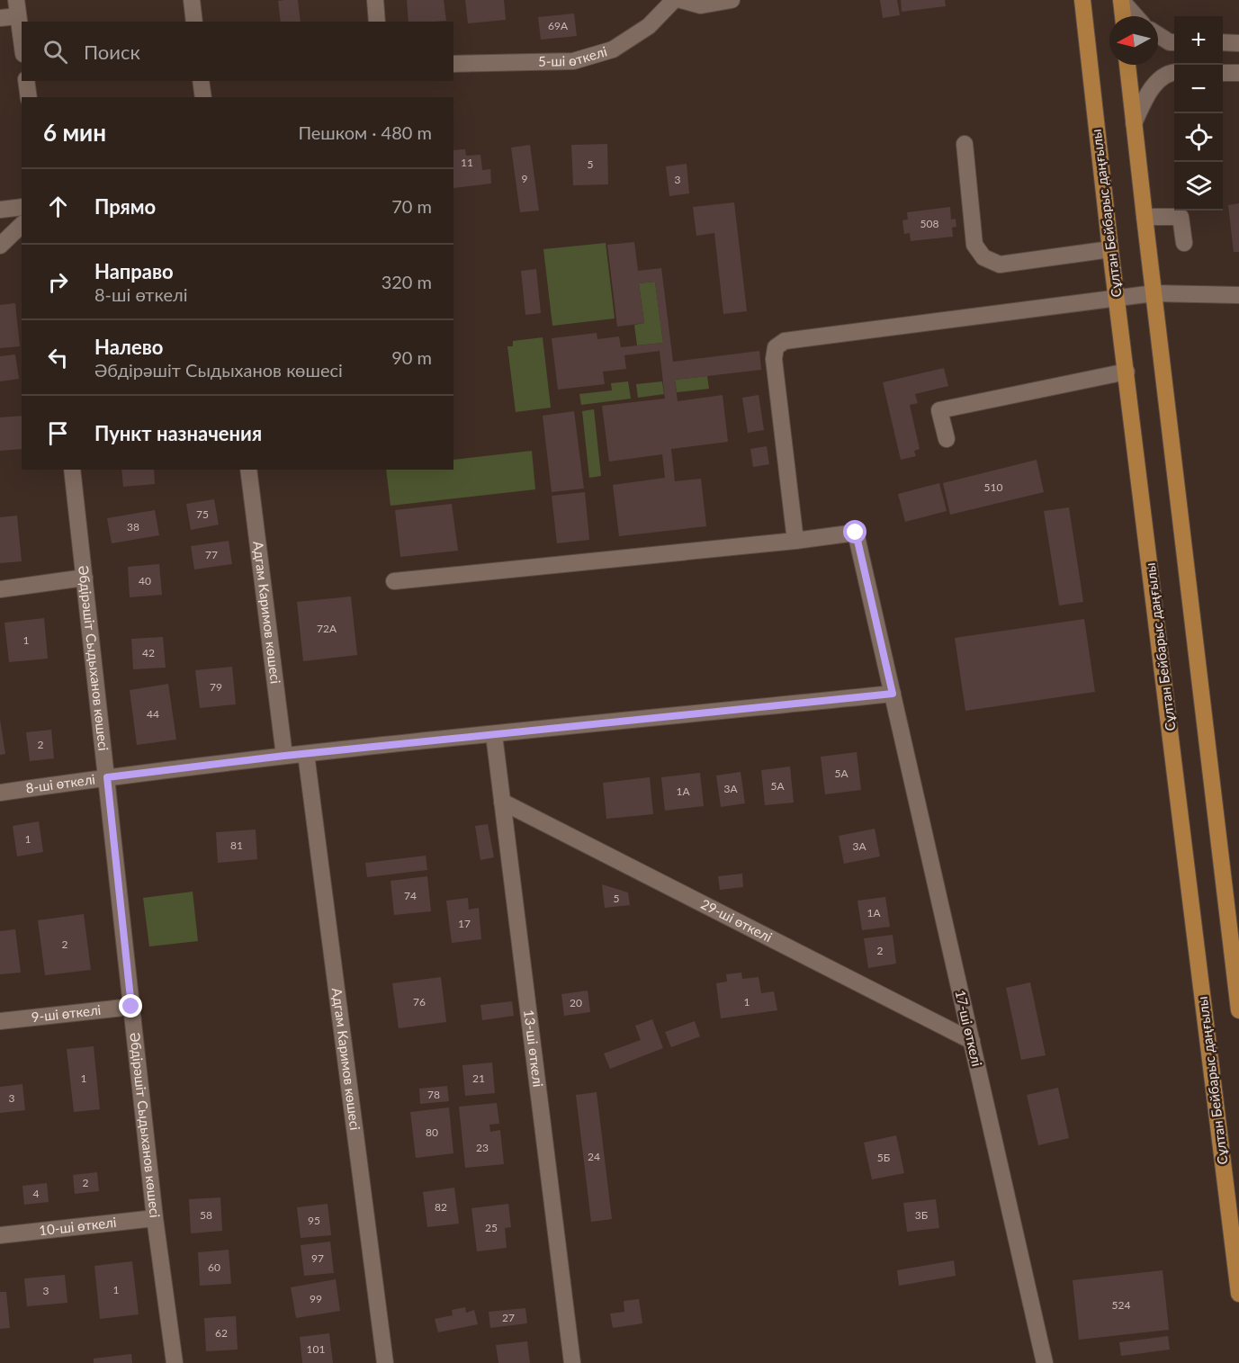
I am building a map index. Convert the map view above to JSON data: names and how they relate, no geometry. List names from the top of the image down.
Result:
{
  "streets": {
    "main road": ["Сұлтан Бейбарыс даңғылы"],
    "street": [
      "5-ші өткелі",
      "Адгам Каримов көшесі",
      "Әбдірәшіт Сыдыханов көшесі",
      "8-ші өткелі",
      "29-ші өткелі",
      "9-ші өткелі",
      "17-ші өткелі",
      "13-ші өткелі",
      "10-ші өткелі"
    ]
  },
  "crossings": [
    ["Адгам Каримов көшесі", "8-ші өткелі"],
    ["Әбдірәшіт Сыдыханов көшесі", "8-ші өткелі"],
    ["Әбдірәшіт Сыдыханов көшесі", "9-ші өткелі"],
    ["Әбдірәшіт Сыдыханов көшесі", "10-ші өткелі"],
    ["8-ші өткелі", "17-ші өткелі"],
    ["8-ші өткелі", "13-ші өткелі"],
    ["29-ші өткелі", "17-ші өткелі"],
    ["29-ші өткелі", "13-ші өткелі"]
  ],
  "house_numbers": [
    "69А",
    "11",
    "5",
    "9",
    "3",
    "508",
    "510",
    "75",
    "38",
    "77",
    "40",
    "72А",
    "1",
    "42",
    "79",
    "44",
    "2",
    "5А",
    "5А",
    "3А",
    "1А",
    "1",
    "81",
    "3А",
    "74",
    "5",
    "1А",
    "17",
    "2",
    "2",
    "76",
    "1",
    "20",
    "1",
    "21",
    "78",
    "3",
    "80",
    "23",
    "24",
    "5Б",
    "2",
    "4",
    "82",
    "58",
    "3Б",
    "95",
    "25",
    "97",
    "60",
    "1",
    "3",
    "99",
    "524",
    "27",
    "62",
    "101"
  ],
  "north": "left",
  "page": {
    "map_buttons": ["+", "−"],
    "search": "Поиск",
    "heading": ["6 мин", "Пешком · 480 m"],
    "list": [
      ["Прямо", "70 m"],
      ["Направо", "8-ші өткелі", "320 m"],
      ["Налево", "Әбдірәшіт Сыдыханов көшесі", "90 m"],
      "Пункт назначения"
    ]
  }
}
